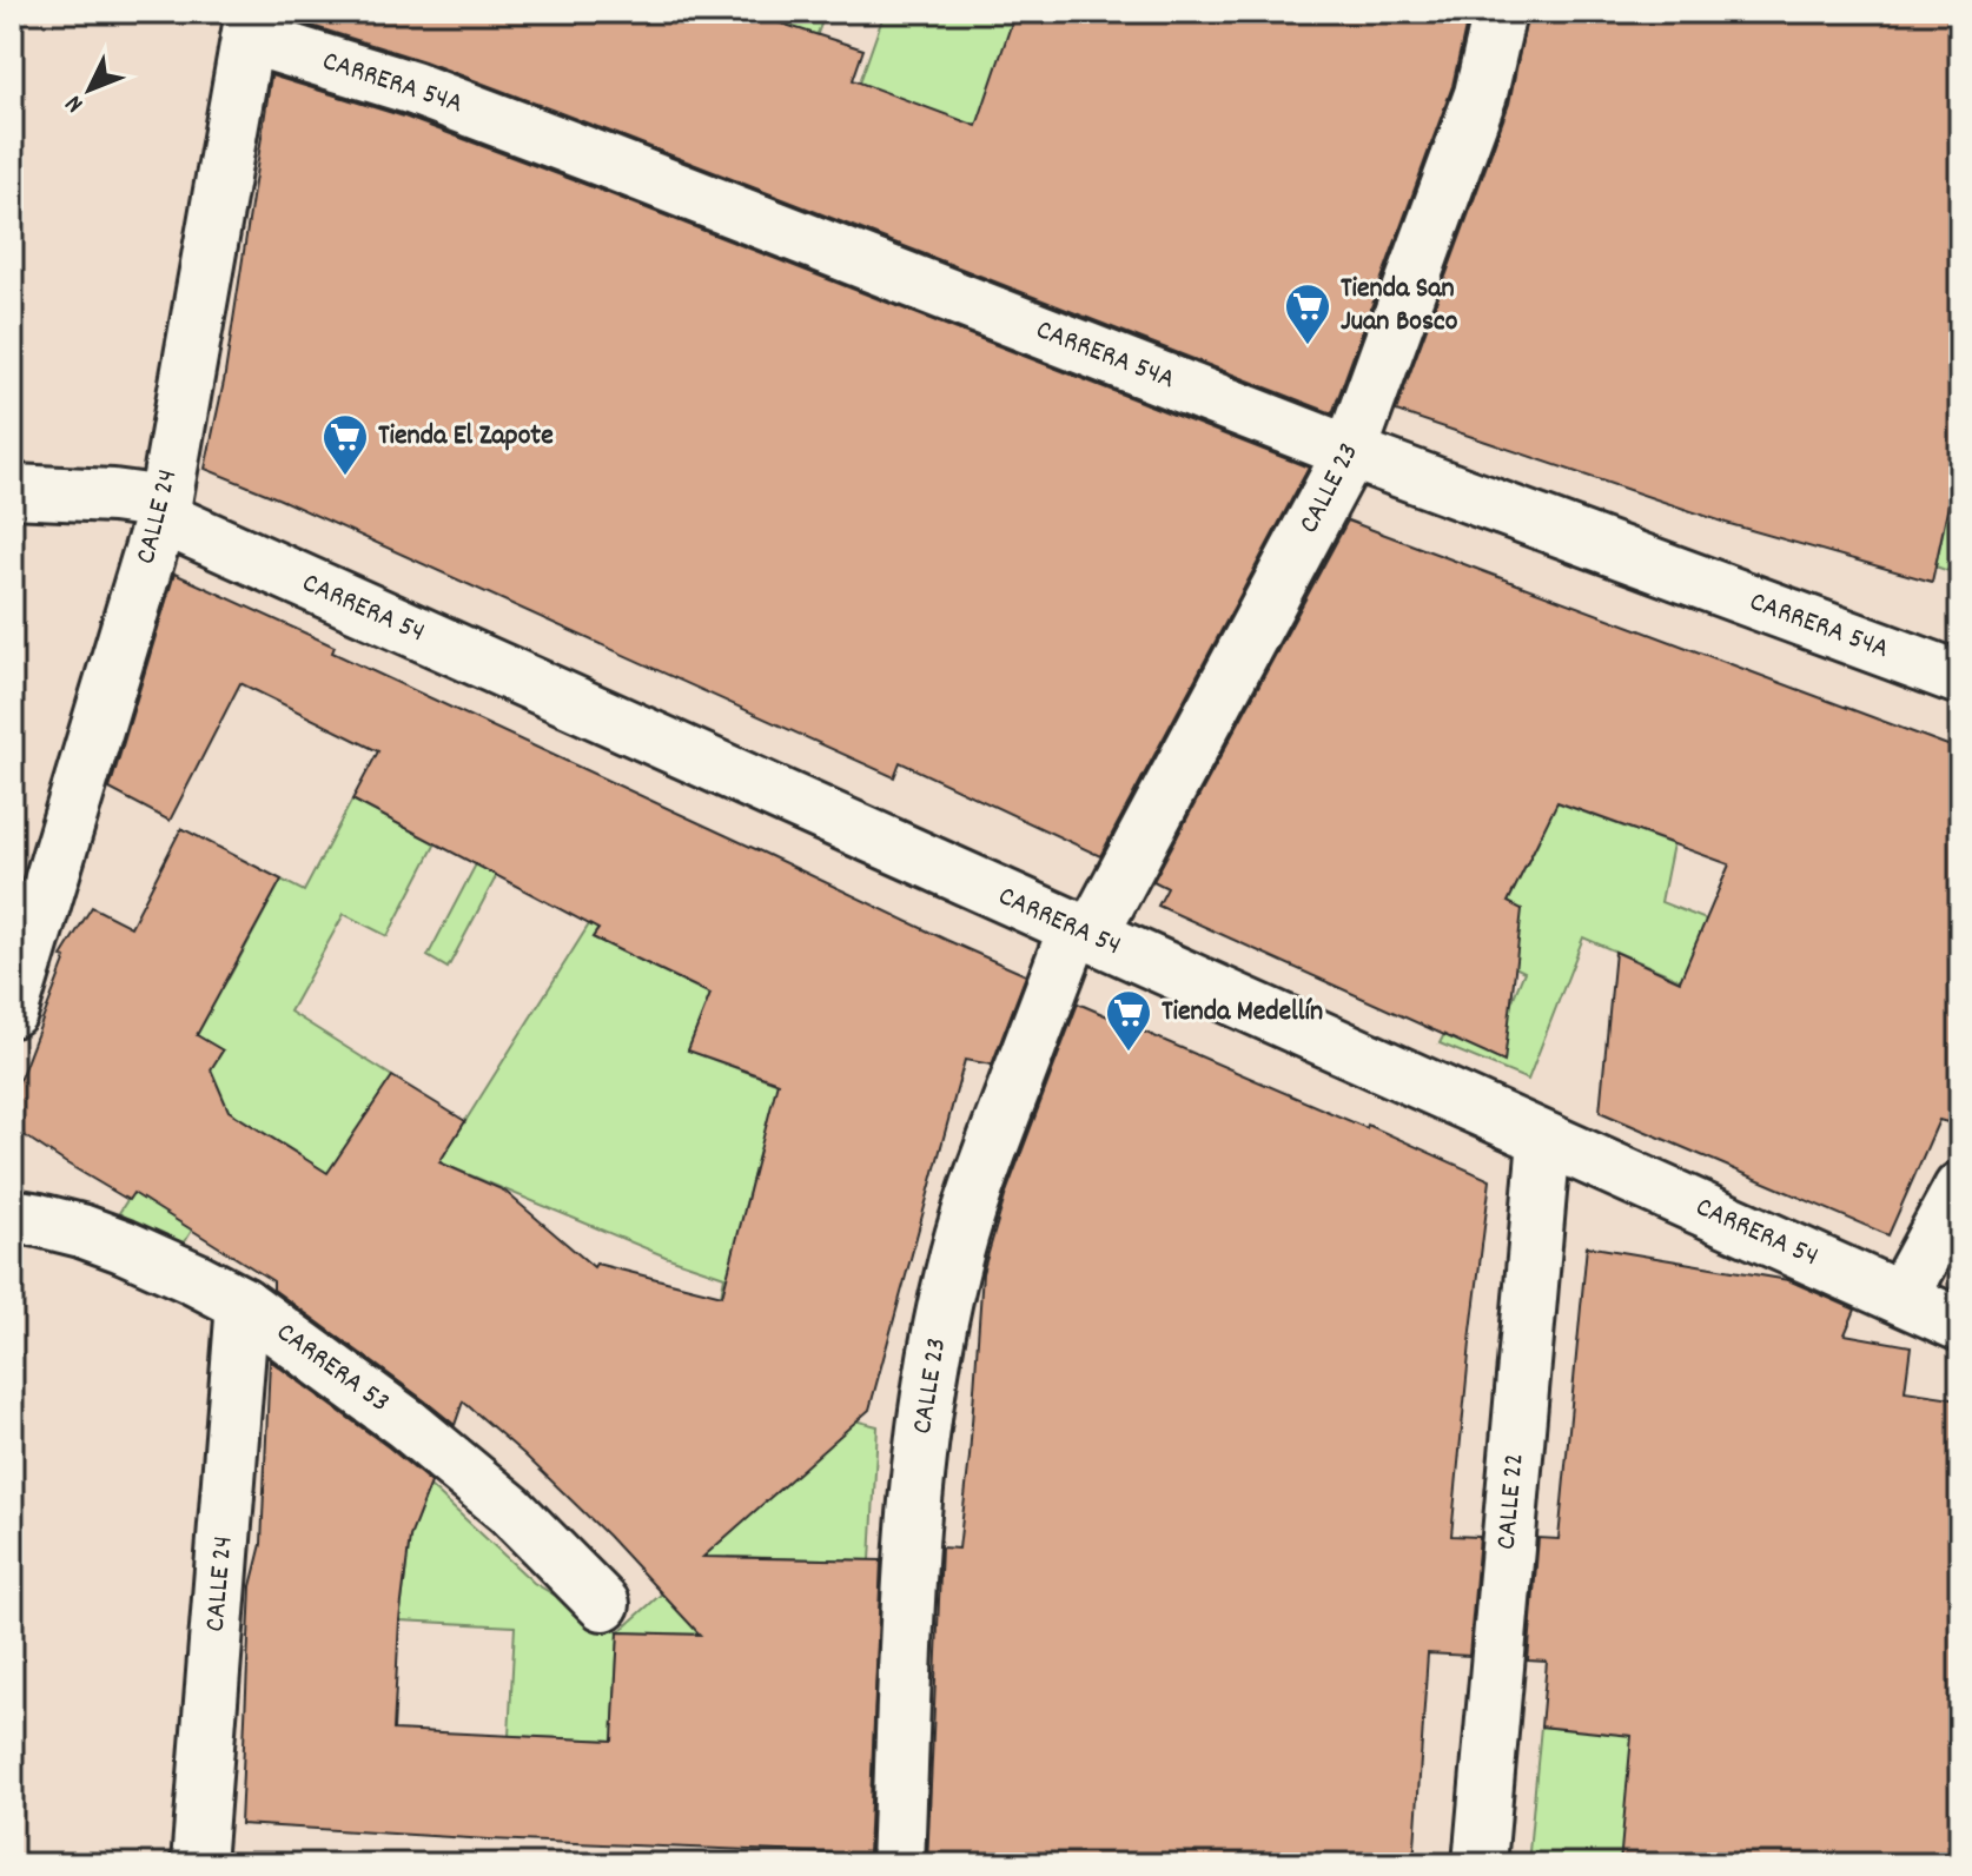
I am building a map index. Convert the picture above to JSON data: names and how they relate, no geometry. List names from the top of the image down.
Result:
{
  "streets": {
    "street": [
      "CARRERA 54A",
      "CALLE 23",
      "CALLE 24",
      "CARRERA 54",
      "CARRERA 53",
      "CALLE 22"
    ]
  },
  "crossings": [
    ["CARRERA 54A", "CALLE 23"],
    ["CARRERA 54A", "CALLE 24"],
    ["CALLE 23", "CARRERA 54"],
    ["CALLE 24", "CARRERA 54"],
    ["CALLE 24", "CARRERA 53"],
    ["CARRERA 54", "CALLE 22"]
  ],
  "places": {
    "supermarket": ["Tienda San Juan Bosco", "Tienda El Zapote", "Tienda Medellín"]
  },
  "north": "bottom left"
}
